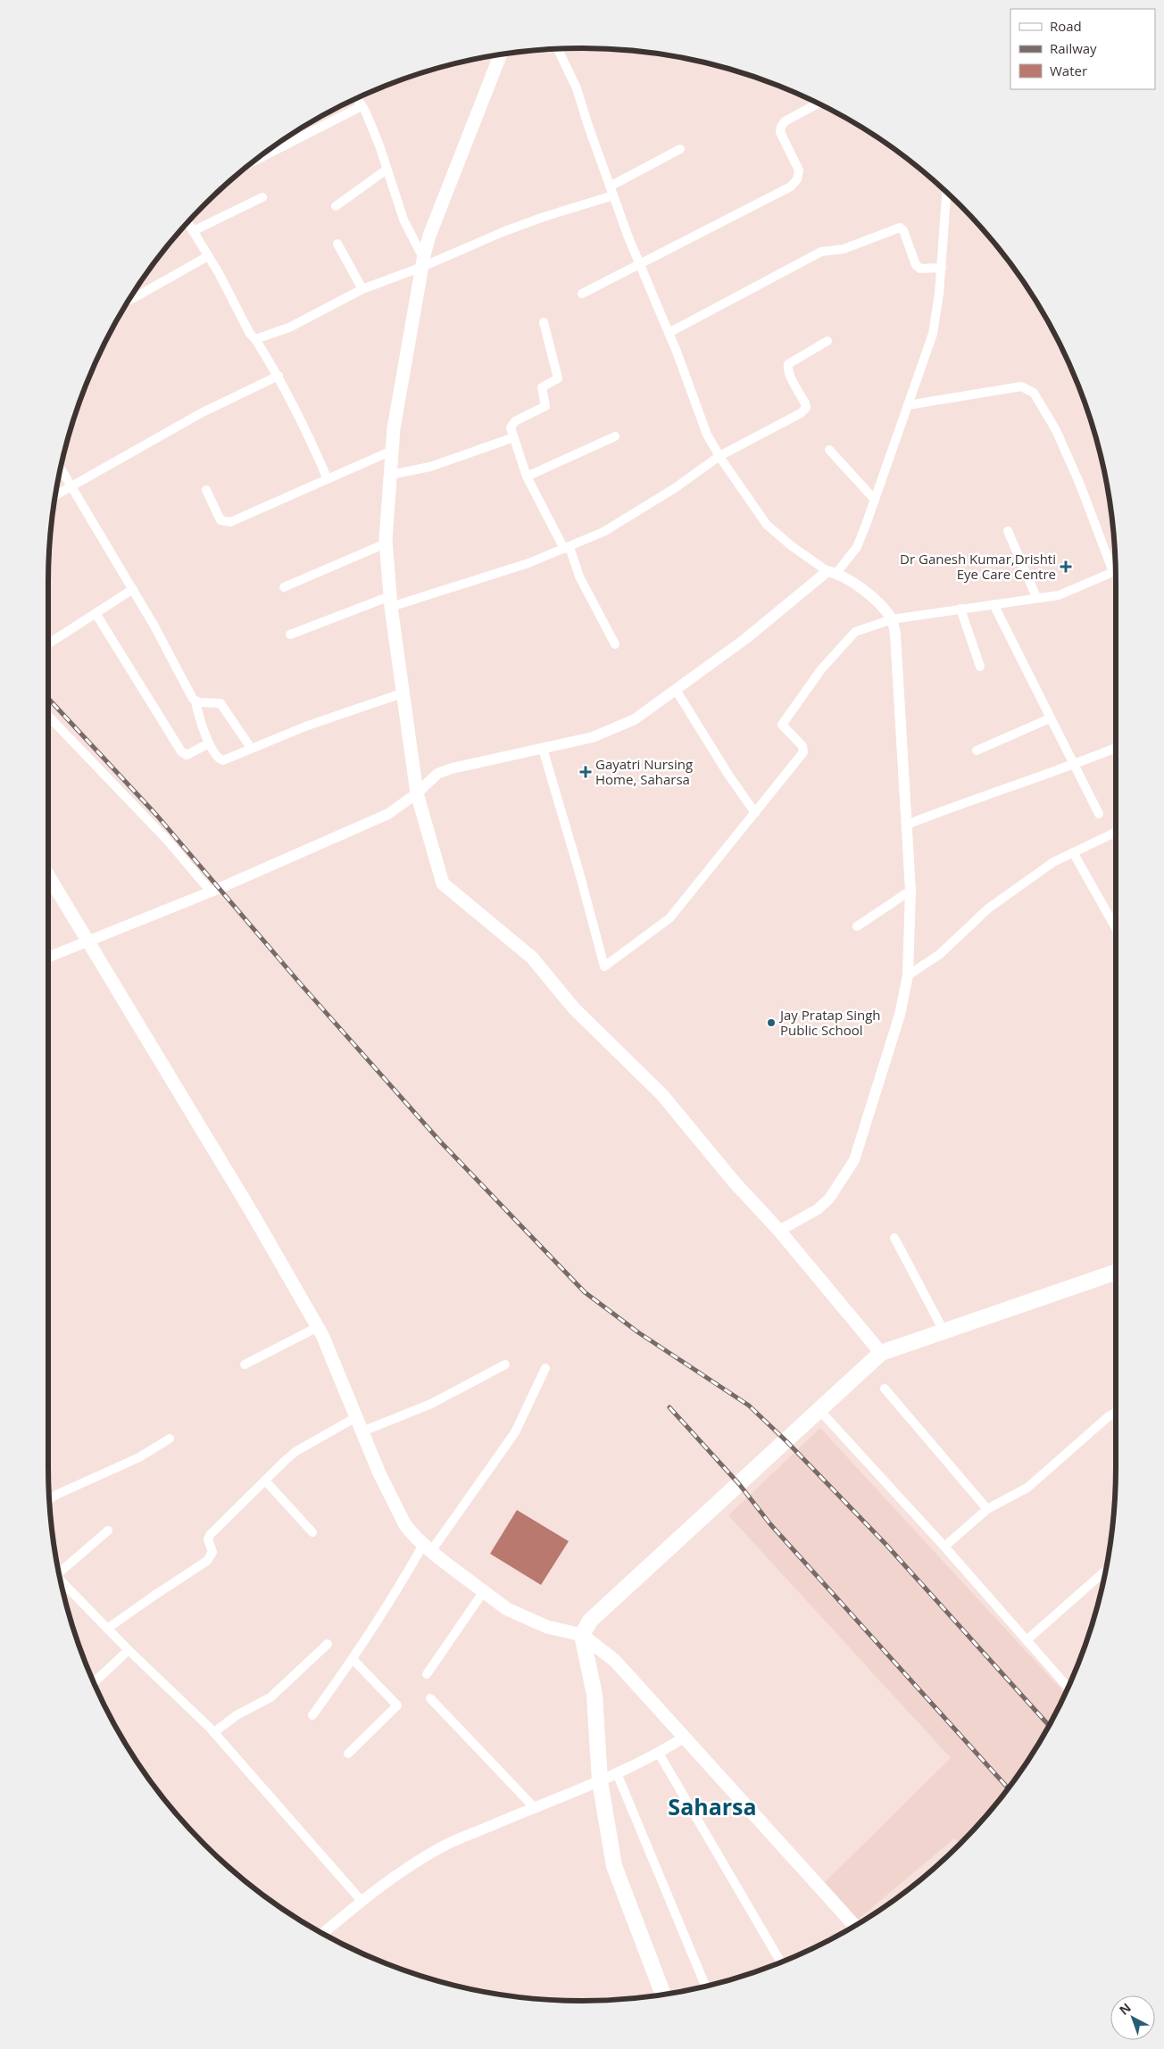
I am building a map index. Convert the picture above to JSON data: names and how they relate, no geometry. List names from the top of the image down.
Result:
{
  "districts": ["Saharsa"],
  "places": {
    "health": ["Dr Ganesh Kumar,Drishti Eye Care Centre", "Gayatri Nursing Home, Saharsa"],
    "other": ["Jay Pratap Singh Public School"]
  },
  "legend": ["Road", "Railway", "Water"],
  "north": "top left"
}
